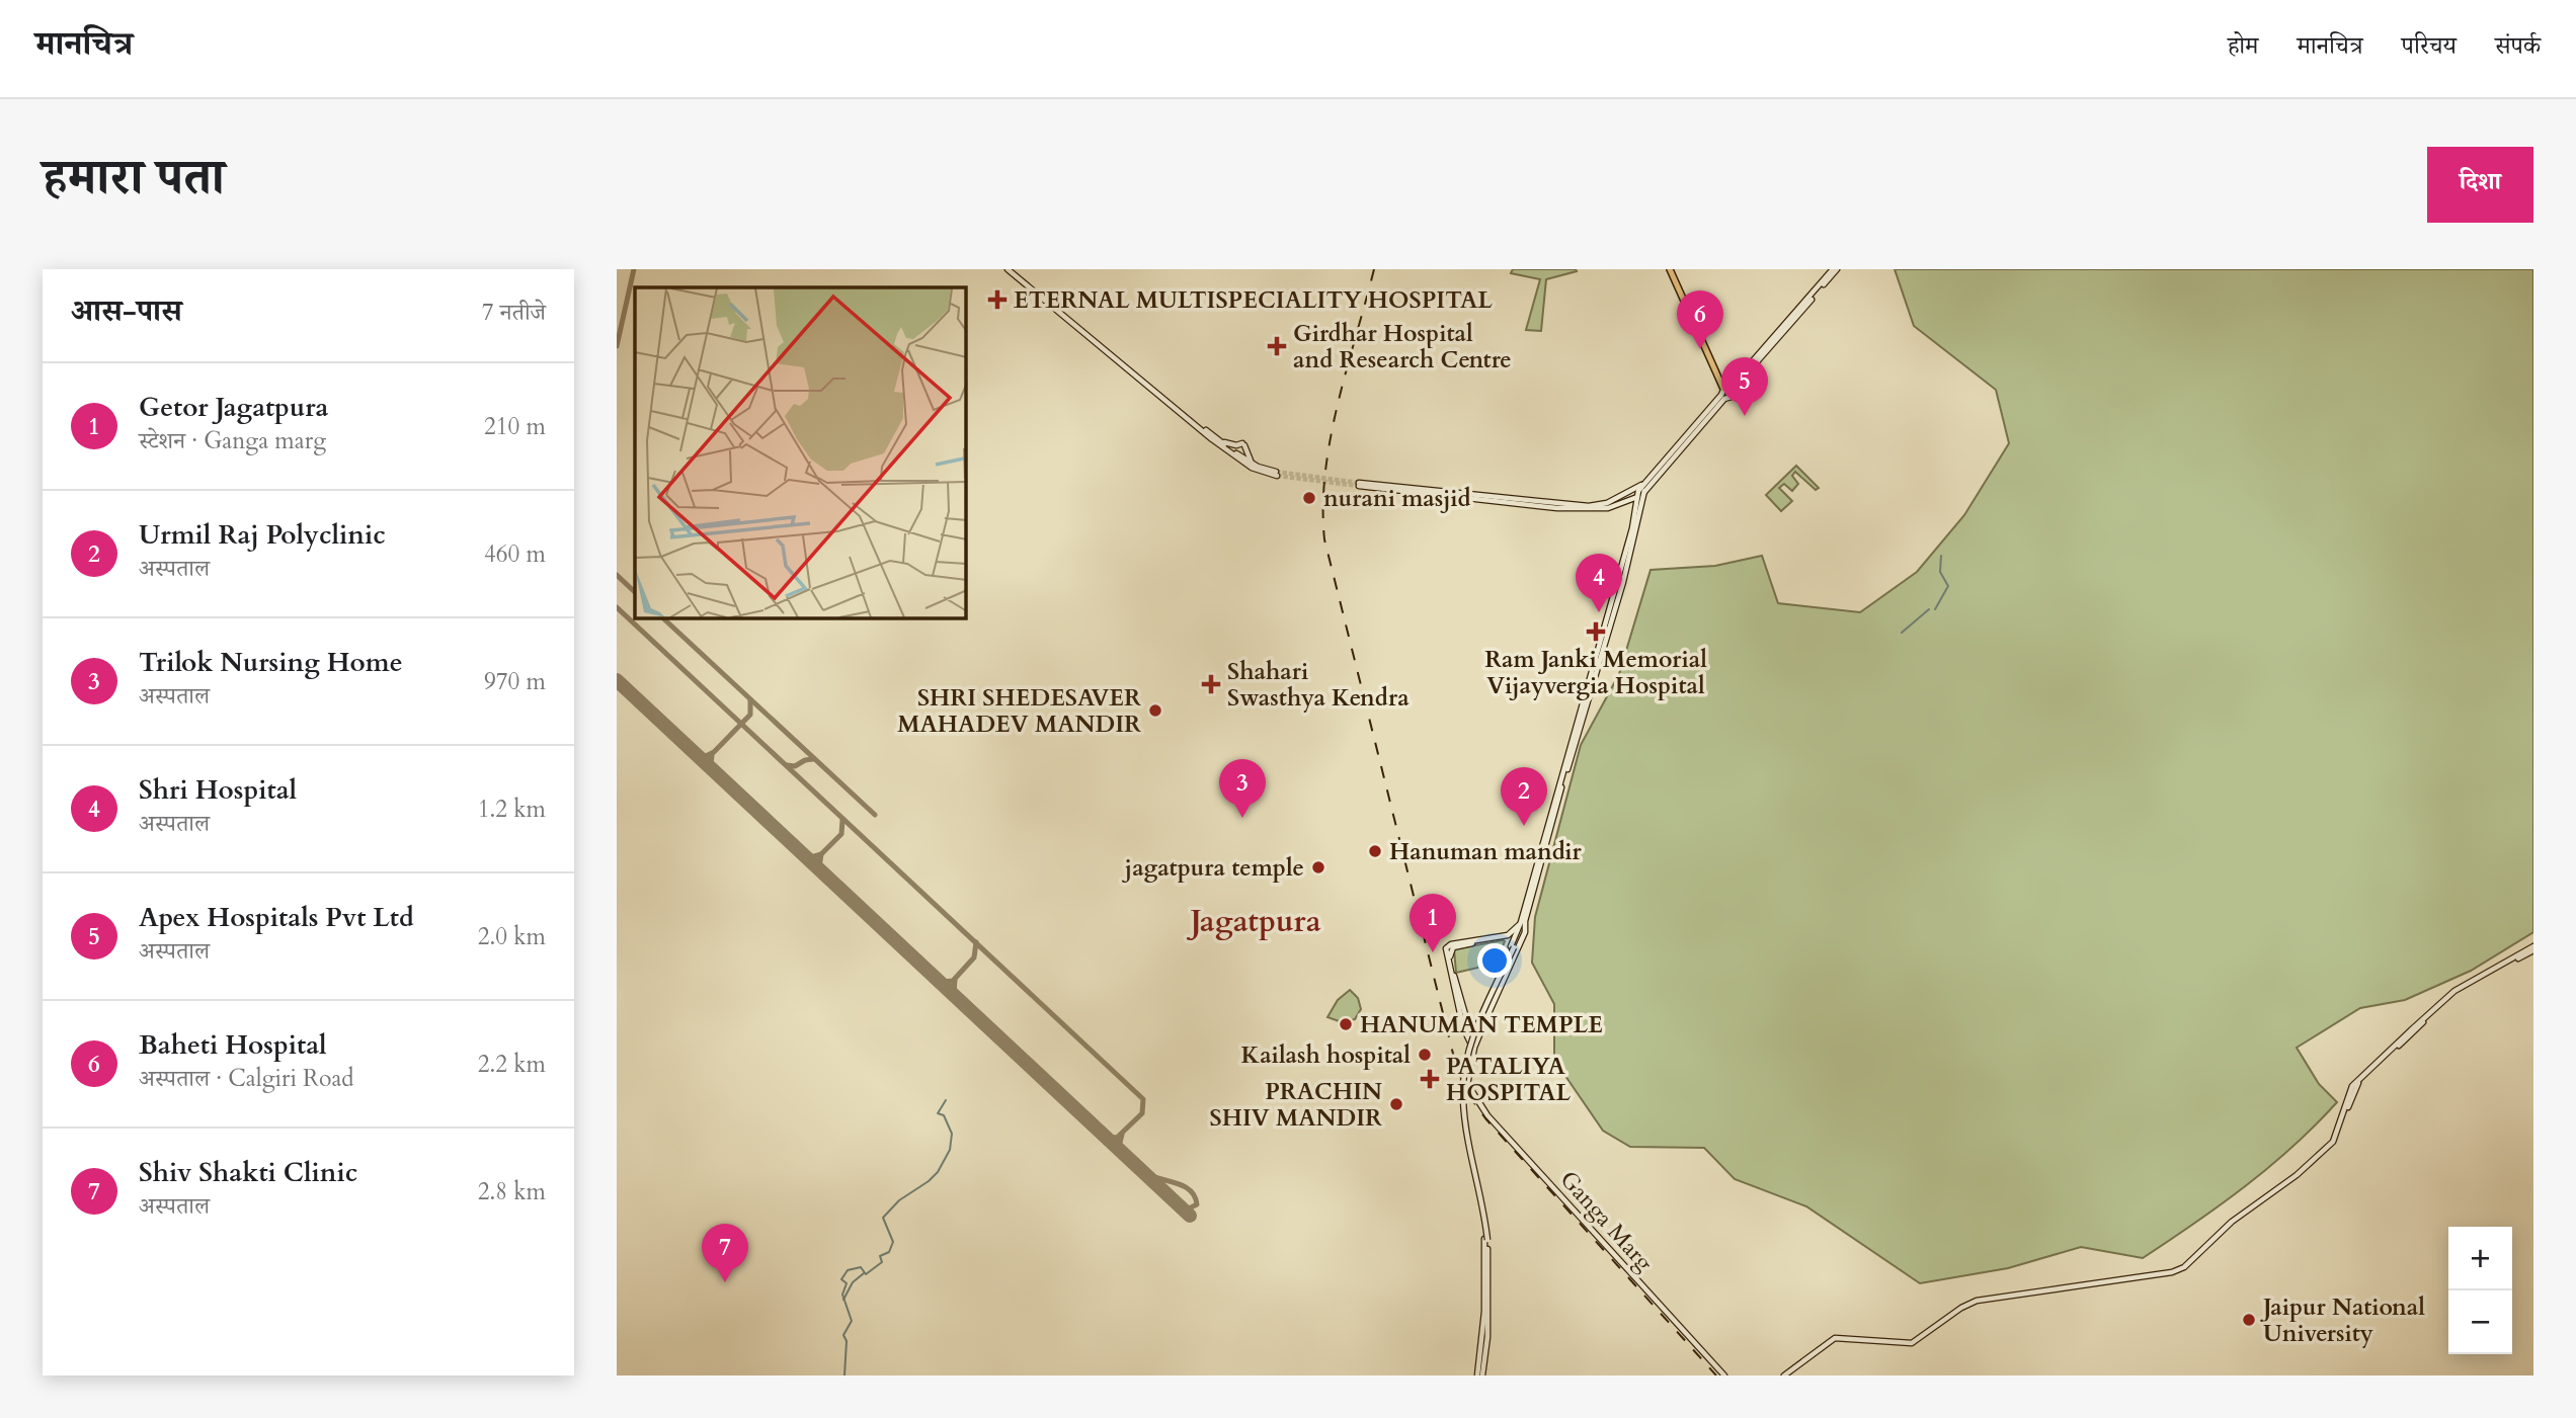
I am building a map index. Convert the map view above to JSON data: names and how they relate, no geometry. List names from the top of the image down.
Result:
{
  "streets": {
    "main road": ["Ganga Marg"]
  },
  "districts": ["Jagatpura"],
  "places": {
    "health": [
      "ETERNAL MULTISPECIALITY HOSPITAL",
      "Girdhar Hospital and Research Centre",
      "Ram Janki Memorial Vijayvergia Hospital",
      "Shahari Swasthya Kendra",
      "PATALIYA HOSPITAL"
    ],
    "other": [
      "nurani masjid",
      "SHRI SHEDESAVER MAHADEV MANDIR",
      "Hanuman mandir",
      "jagatpura temple",
      "HANUMAN TEMPLE",
      "Kailash hospital",
      "PRACHIN SHIV MANDIR",
      "Jaipur National University"
    ]
  },
  "page": {
    "header": "मानचित्र",
    "nav": [
      "होम",
      "मानचित्र",
      "परिचय",
      "संपर्क"
    ],
    "title": "हमारा पता",
    "buttons": "दिशा",
    "heading": ["आस-पास", "7 नतीजे"],
    "pins": [
      "6",
      "5",
      "4",
      "3",
      "2",
      "1",
      "7"
    ],
    "list": [
      {
        "mark": "1",
        "name": "Getor Jagatpura",
        "note": "स्टेशन · Ganga marg",
        "value": "210 m"
      },
      {
        "mark": "2",
        "name": "Urmil Raj Polyclinic",
        "note": "अस्पताल",
        "value": "460 m"
      },
      {
        "mark": "3",
        "name": "Trilok Nursing Home",
        "note": "अस्पताल",
        "value": "970 m"
      },
      {
        "mark": "4",
        "name": "Shri Hospital",
        "note": "अस्पताल",
        "value": "1.2 km"
      },
      {
        "mark": "5",
        "name": "Apex Hospitals Pvt Ltd",
        "note": "अस्पताल",
        "value": "2.0 km"
      },
      {
        "mark": "6",
        "name": "Baheti Hospital",
        "note": "अस्पताल · Calgiri Road",
        "value": "2.2 km"
      },
      {
        "mark": "7",
        "name": "Shiv Shakti Clinic",
        "note": "अस्पताल",
        "value": "2.8 km"
      }
    ],
    "map_buttons": ["+", "−"]
  }
}
